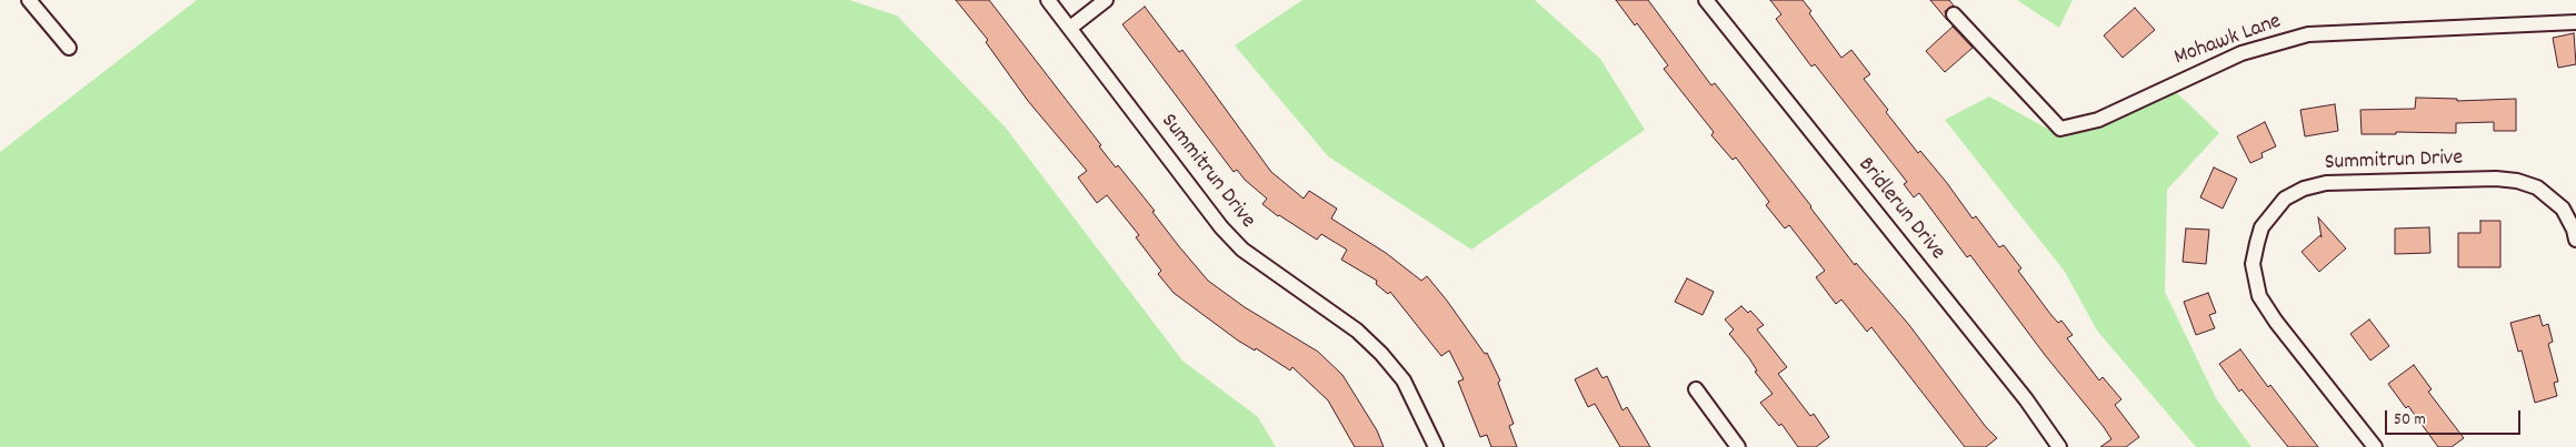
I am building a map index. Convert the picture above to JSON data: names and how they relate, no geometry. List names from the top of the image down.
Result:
{
  "streets": {
    "street": ["Mohawk Lane", "Summitrun Drive", "Bridlerun Drive"]
  },
  "scale_bar": "50 m"
}
